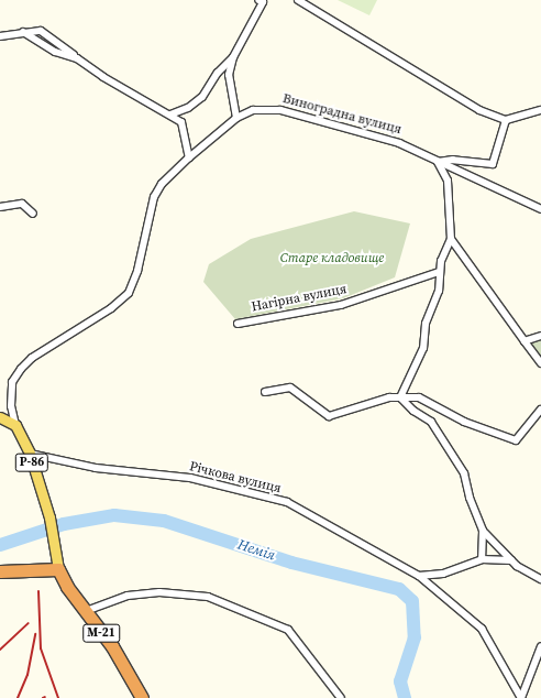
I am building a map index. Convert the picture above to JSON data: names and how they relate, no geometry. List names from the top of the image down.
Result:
{
  "streets": {
    "highway": ["М-21"],
    "main road": ["Р-86"],
    "street": ["Виноградна вулиця", "Нагірна вулиця", "Річкова вулиця"]
  },
  "crossings": [
    ["Виноградна вулиця", "Р-86"],
    ["Р-86", "Річкова вулиця"],
    ["Р-86", "М-21"]
  ],
  "water": ["Немія"],
  "parks": ["Старе кладовище"]
}
